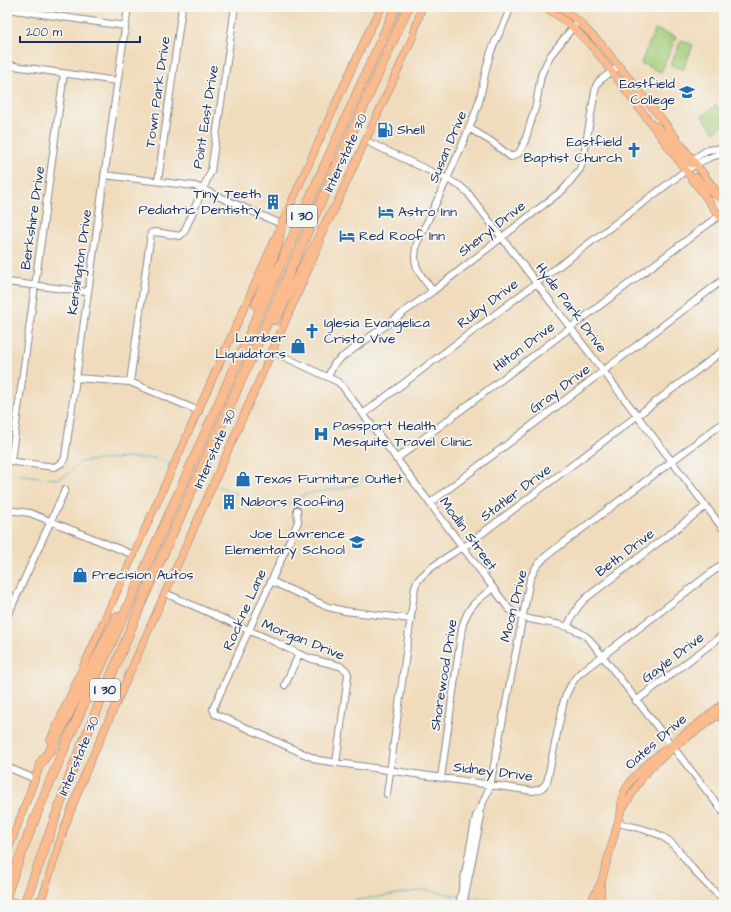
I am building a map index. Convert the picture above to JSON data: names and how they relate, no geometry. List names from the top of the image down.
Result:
{
  "streets": {
    "highway": ["I 30"],
    "main road": ["Interstate 30", "Oates Drive"],
    "street": [
      "Town Park Drive",
      "Point East Drive",
      "Susan Drive",
      "Berkshire Drive",
      "Sheryl Drive",
      "Kensington Drive",
      "Ruby Drive",
      "Hyde Park Drive",
      "Hilton Drive",
      "Gray Drive",
      "Statler Drive",
      "Modlin Street",
      "Beth Drive",
      "Moon Drive",
      "Rockne Lane",
      "Morgan Drive",
      "Gayle Drive",
      "Shorewood Drive",
      "Sidney Drive"
    ]
  },
  "crossings": [
    ["Susan Drive", "Sheryl Drive"],
    ["Susan Drive", "Hyde Park Drive"],
    ["Interstate 30", "Hyde Park Drive"],
    ["Interstate 30", "Modlin Street"],
    ["Interstate 30", "Morgan Drive"],
    ["Berkshire Drive", "Kensington Drive"],
    ["Sheryl Drive", "Hyde Park Drive"],
    ["Sheryl Drive", "Modlin Street"],
    ["Ruby Drive", "Hyde Park Drive"],
    ["Ruby Drive", "Modlin Street"],
    ["Hyde Park Drive", "Hilton Drive"],
    ["Hyde Park Drive", "Gray Drive"],
    ["Hyde Park Drive", "Statler Drive"],
    ["Hyde Park Drive", "Beth Drive"],
    ["Hyde Park Drive", "Moon Drive"],
    ["Hilton Drive", "Modlin Street"],
    ["Gray Drive", "Modlin Street"],
    ["Statler Drive", "Modlin Street"],
    ["Statler Drive", "Sidney Drive"],
    ["Modlin Street", "Beth Drive"],
    ["Modlin Street", "Moon Drive"],
    ["Modlin Street", "Gayle Drive"],
    ["Modlin Street", "Shorewood Drive"],
    ["Modlin Street", "Oates Drive"],
    ["Modlin Street", "Sidney Drive"],
    ["Moon Drive", "Sidney Drive"],
    ["Rockne Lane", "Morgan Drive"],
    ["Rockne Lane", "Sidney Drive"],
    ["Morgan Drive", "Sidney Drive"],
    ["Shorewood Drive", "Sidney Drive"]
  ],
  "places": {
    "school or university": ["Eastfield College", "Joe Lawrence Elementary School"],
    "fuel station": ["Shell"],
    "church": ["Eastfield Baptist Church", "Iglesia Evangelica Cristo Vive"],
    "building": ["Tiny Teeth Pediatric Dentistry", "Nabors Roofing"],
    "hotel": ["Astro Inn", "Red Roof Inn"],
    "shop": ["Lumber Liquidators", "Texas Furniture Outlet", "Precision Autos"],
    "hospital": ["Passport Health Mesquite Travel Clinic"]
  },
  "scale_bar": "200 m"
}
